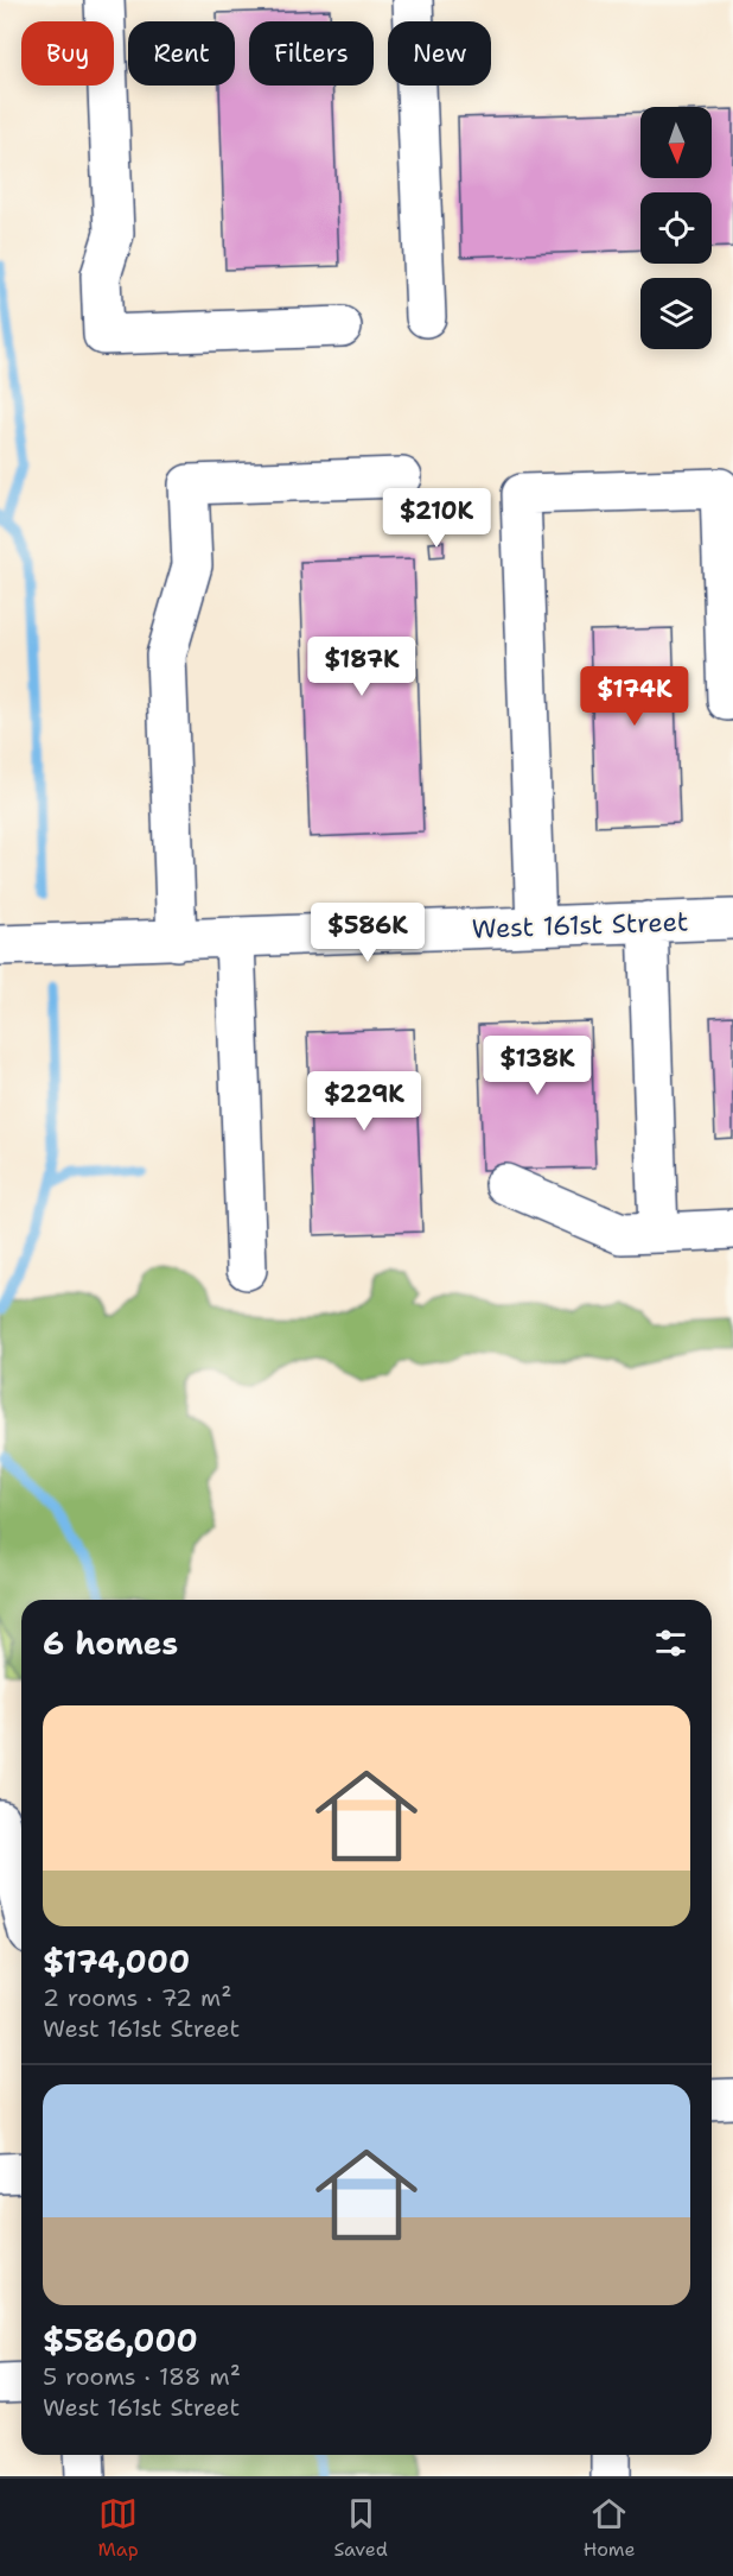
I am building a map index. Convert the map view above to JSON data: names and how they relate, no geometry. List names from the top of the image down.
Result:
{
  "streets": {
    "street": ["West 161st Street"]
  },
  "north": "bottom",
  "page": {
    "chip": [
      "Buy",
      "Rent",
      "Filters",
      "New"
    ],
    "price": [
      "$210K",
      "$187K",
      "$174K",
      "$586K",
      "$138K",
      "$229K"
    ],
    "heading": "6 homes",
    "list": [
      {
        "name": "$174,000",
        "note": "2 rooms · 72 m² · West 161st Street"
      },
      {
        "name": "$586,000",
        "note": "5 rooms · 188 m² · West 161st Street"
      }
    ],
    "tabs": ["Map", "Saved", "Home"]
  }
}
